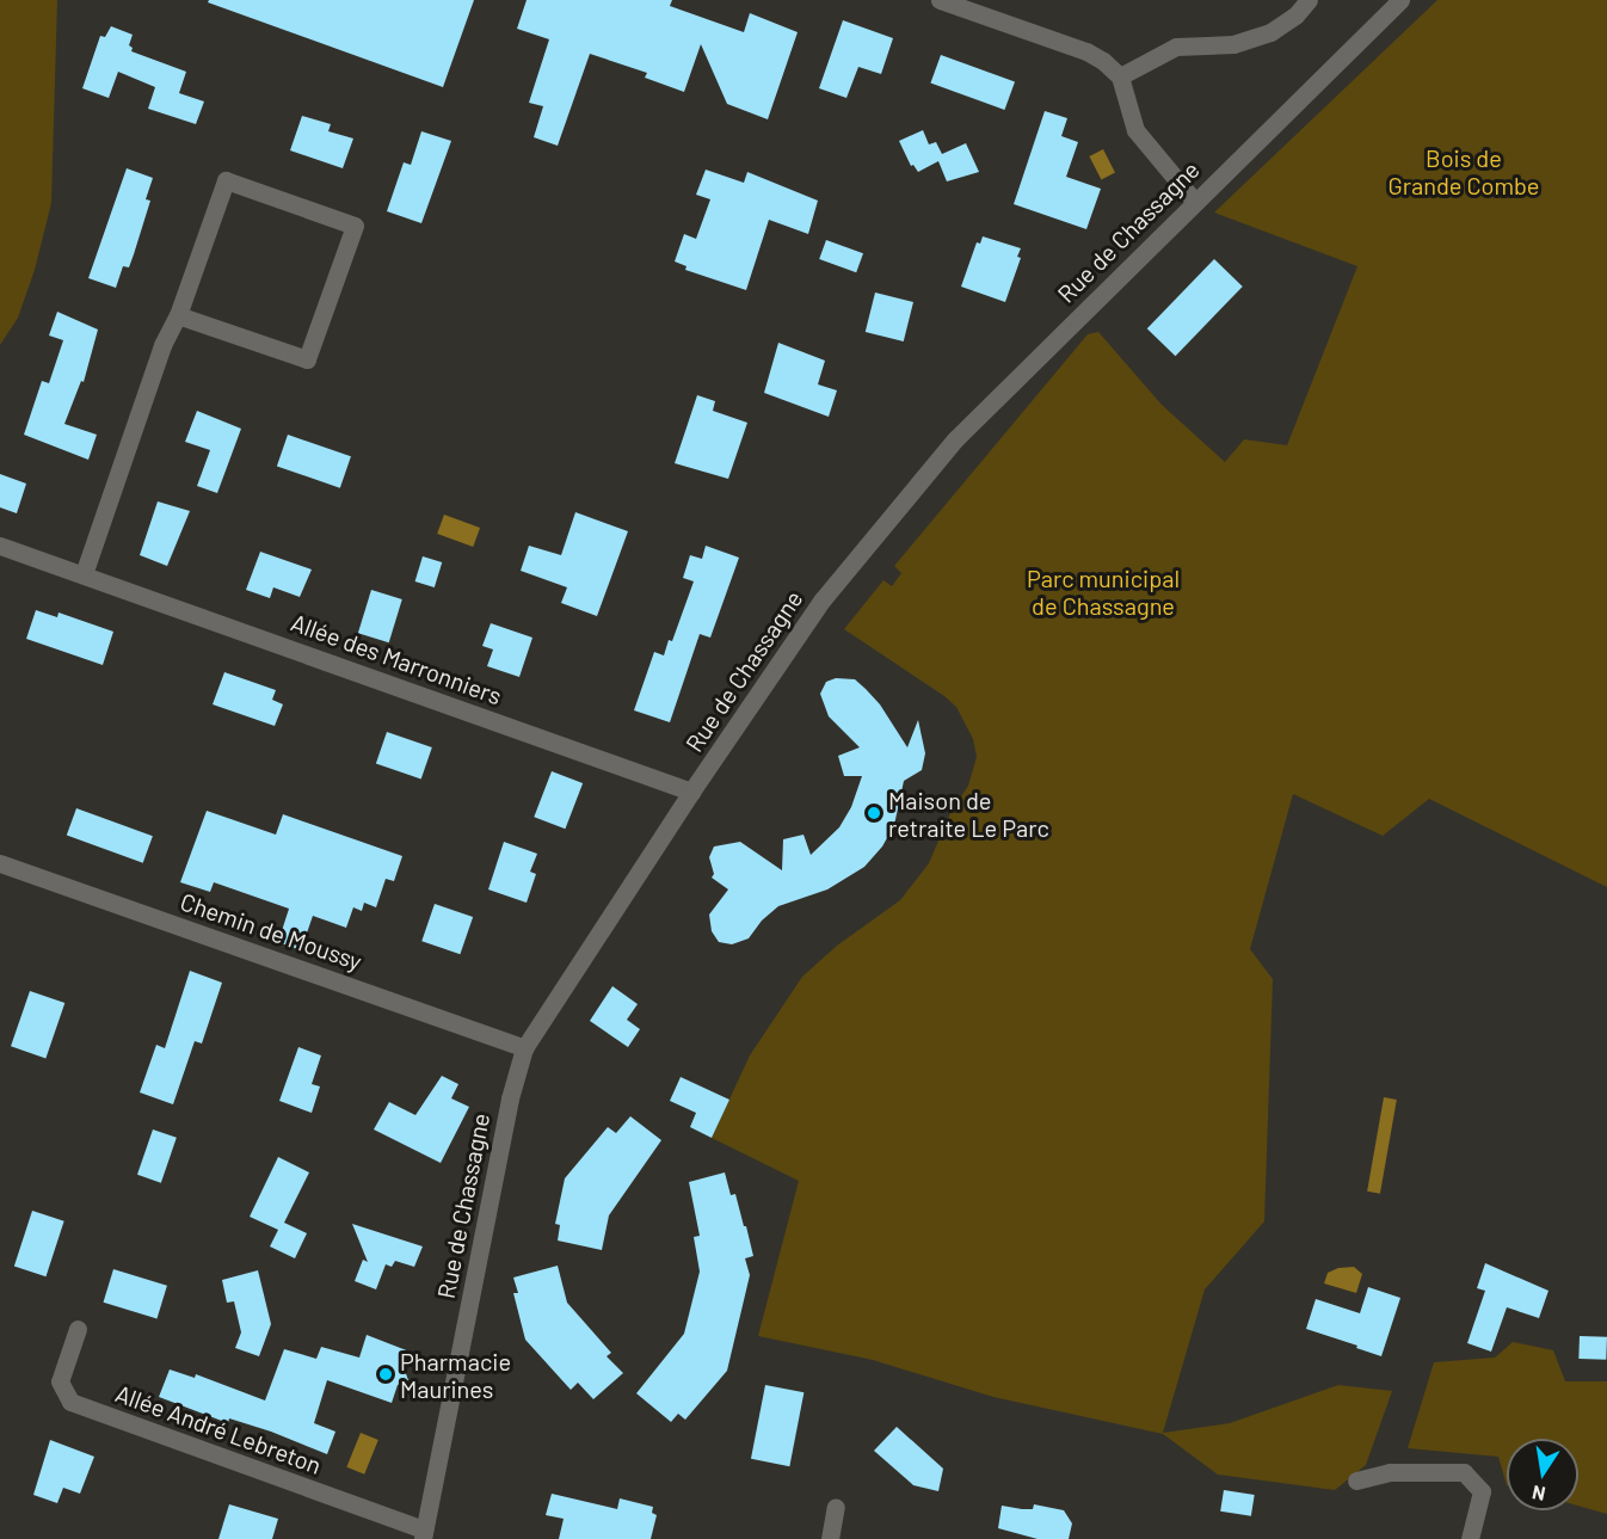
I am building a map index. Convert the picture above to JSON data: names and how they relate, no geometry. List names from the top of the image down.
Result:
{
  "streets": {
    "street": [
      "Rue de Chassagne",
      "Allée des Marronniers",
      "Chemin de Moussy",
      "Allée André Lebreton"
    ]
  },
  "crossings": [
    ["Rue de Chassagne", "Allée des Marronniers"],
    ["Rue de Chassagne", "Chemin de Moussy"],
    ["Rue de Chassagne", "Allée André Lebreton"]
  ],
  "parks": ["Bois de Grande Combe", "Parc municipal de Chassagne"],
  "places": ["Maison de retraite Le Parc", "Pharmacie Maurines"],
  "north": "bottom"
}
